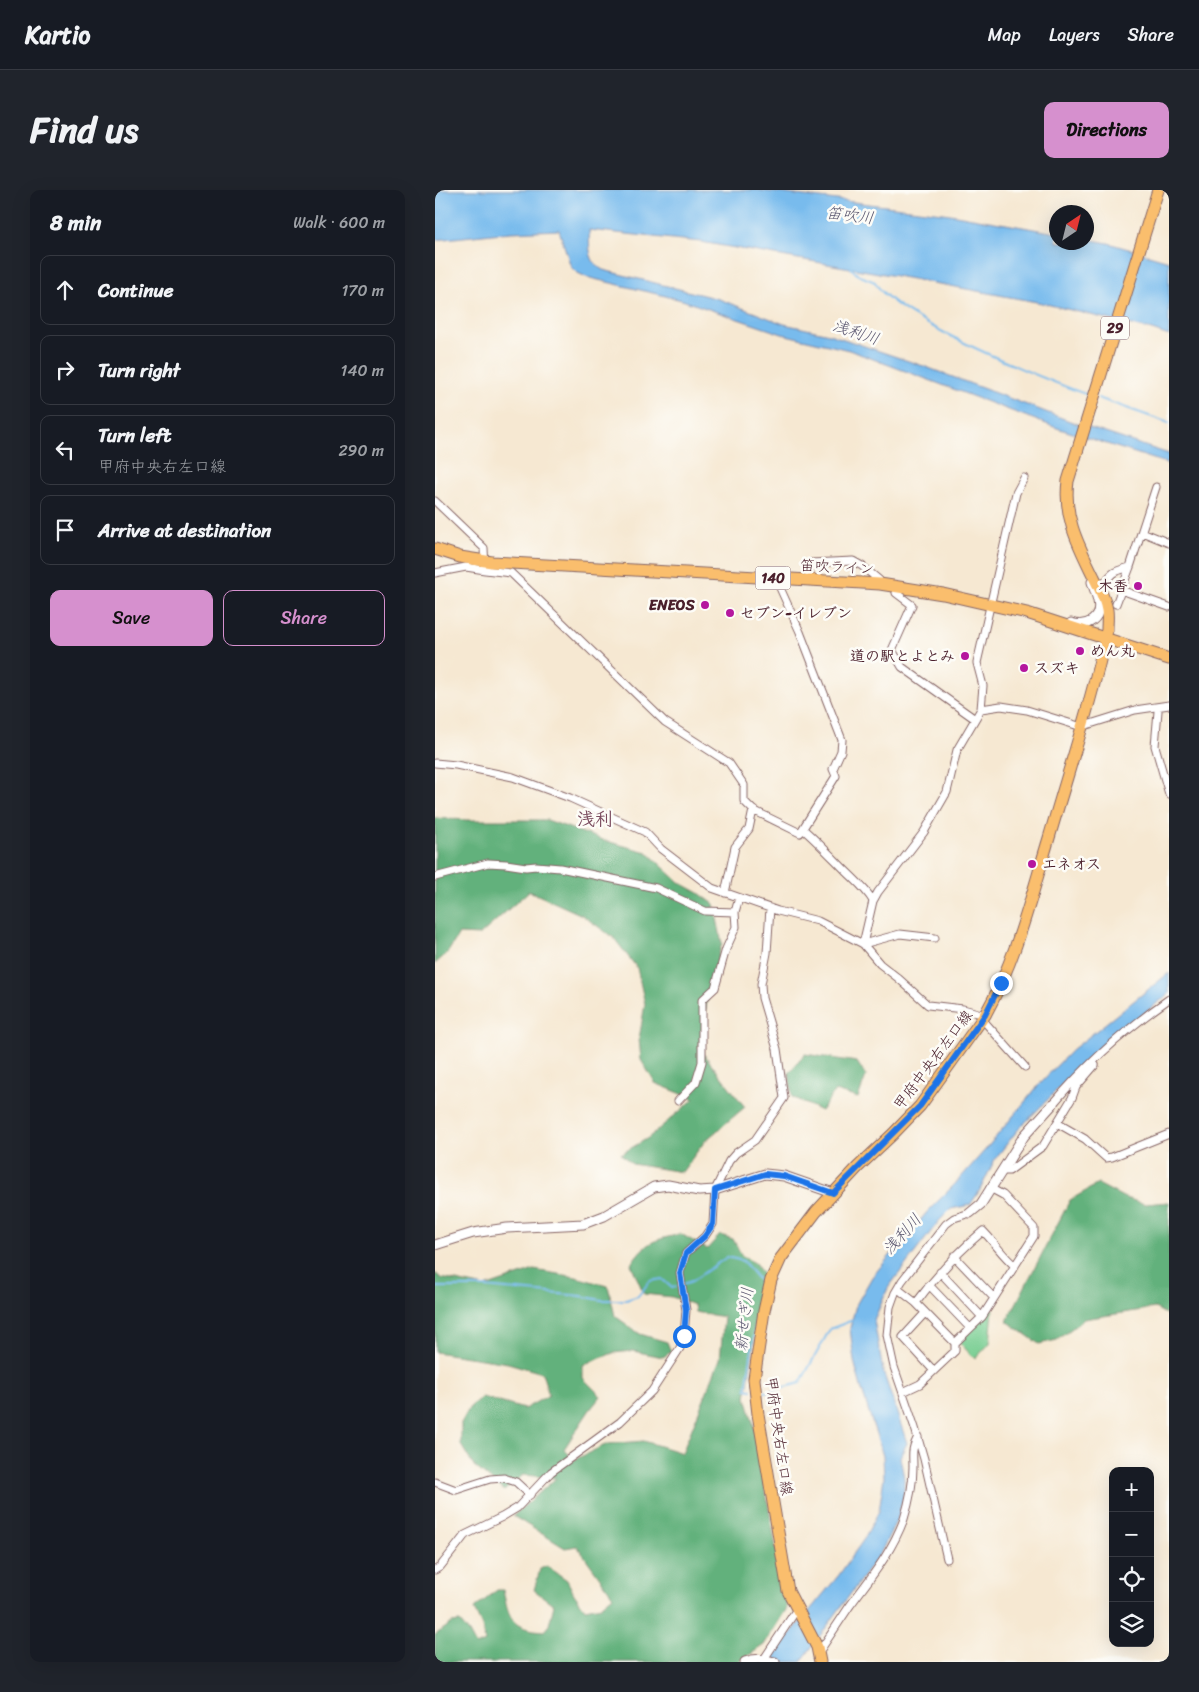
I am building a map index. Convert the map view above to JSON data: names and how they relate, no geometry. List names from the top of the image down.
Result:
{
  "streets": {
    "main road": [
      "29",
      "笛吹ライン",
      "140",
      "甲府中央右左口線"
    ]
  },
  "crossings": [
    ["笛吹ライン", "甲府中央右左口線"]
  ],
  "districts": ["浅利"],
  "water": ["笛吹川", "浅利川", "新せぎ川"],
  "places": [
    "木香",
    "ENEOS",
    "セブン-イレブン",
    "めん丸",
    "道の駅とよとみ",
    "スズキ",
    "エネオス"
  ],
  "north": "top right",
  "page": {
    "header": "Kartio",
    "nav": ["Map", "Layers", "Share"],
    "title": "Find us",
    "buttons": [
      "Directions",
      ["Save", "Share"]
    ],
    "heading": ["8 min", "Walk · 600 m"],
    "list": [
      ["Continue", "170 m"],
      ["Turn right", "140 m"],
      ["Turn left", "甲府中央右左口線", "290 m"],
      "Arrive at destination"
    ],
    "map_buttons": ["+", "−"]
  }
}
